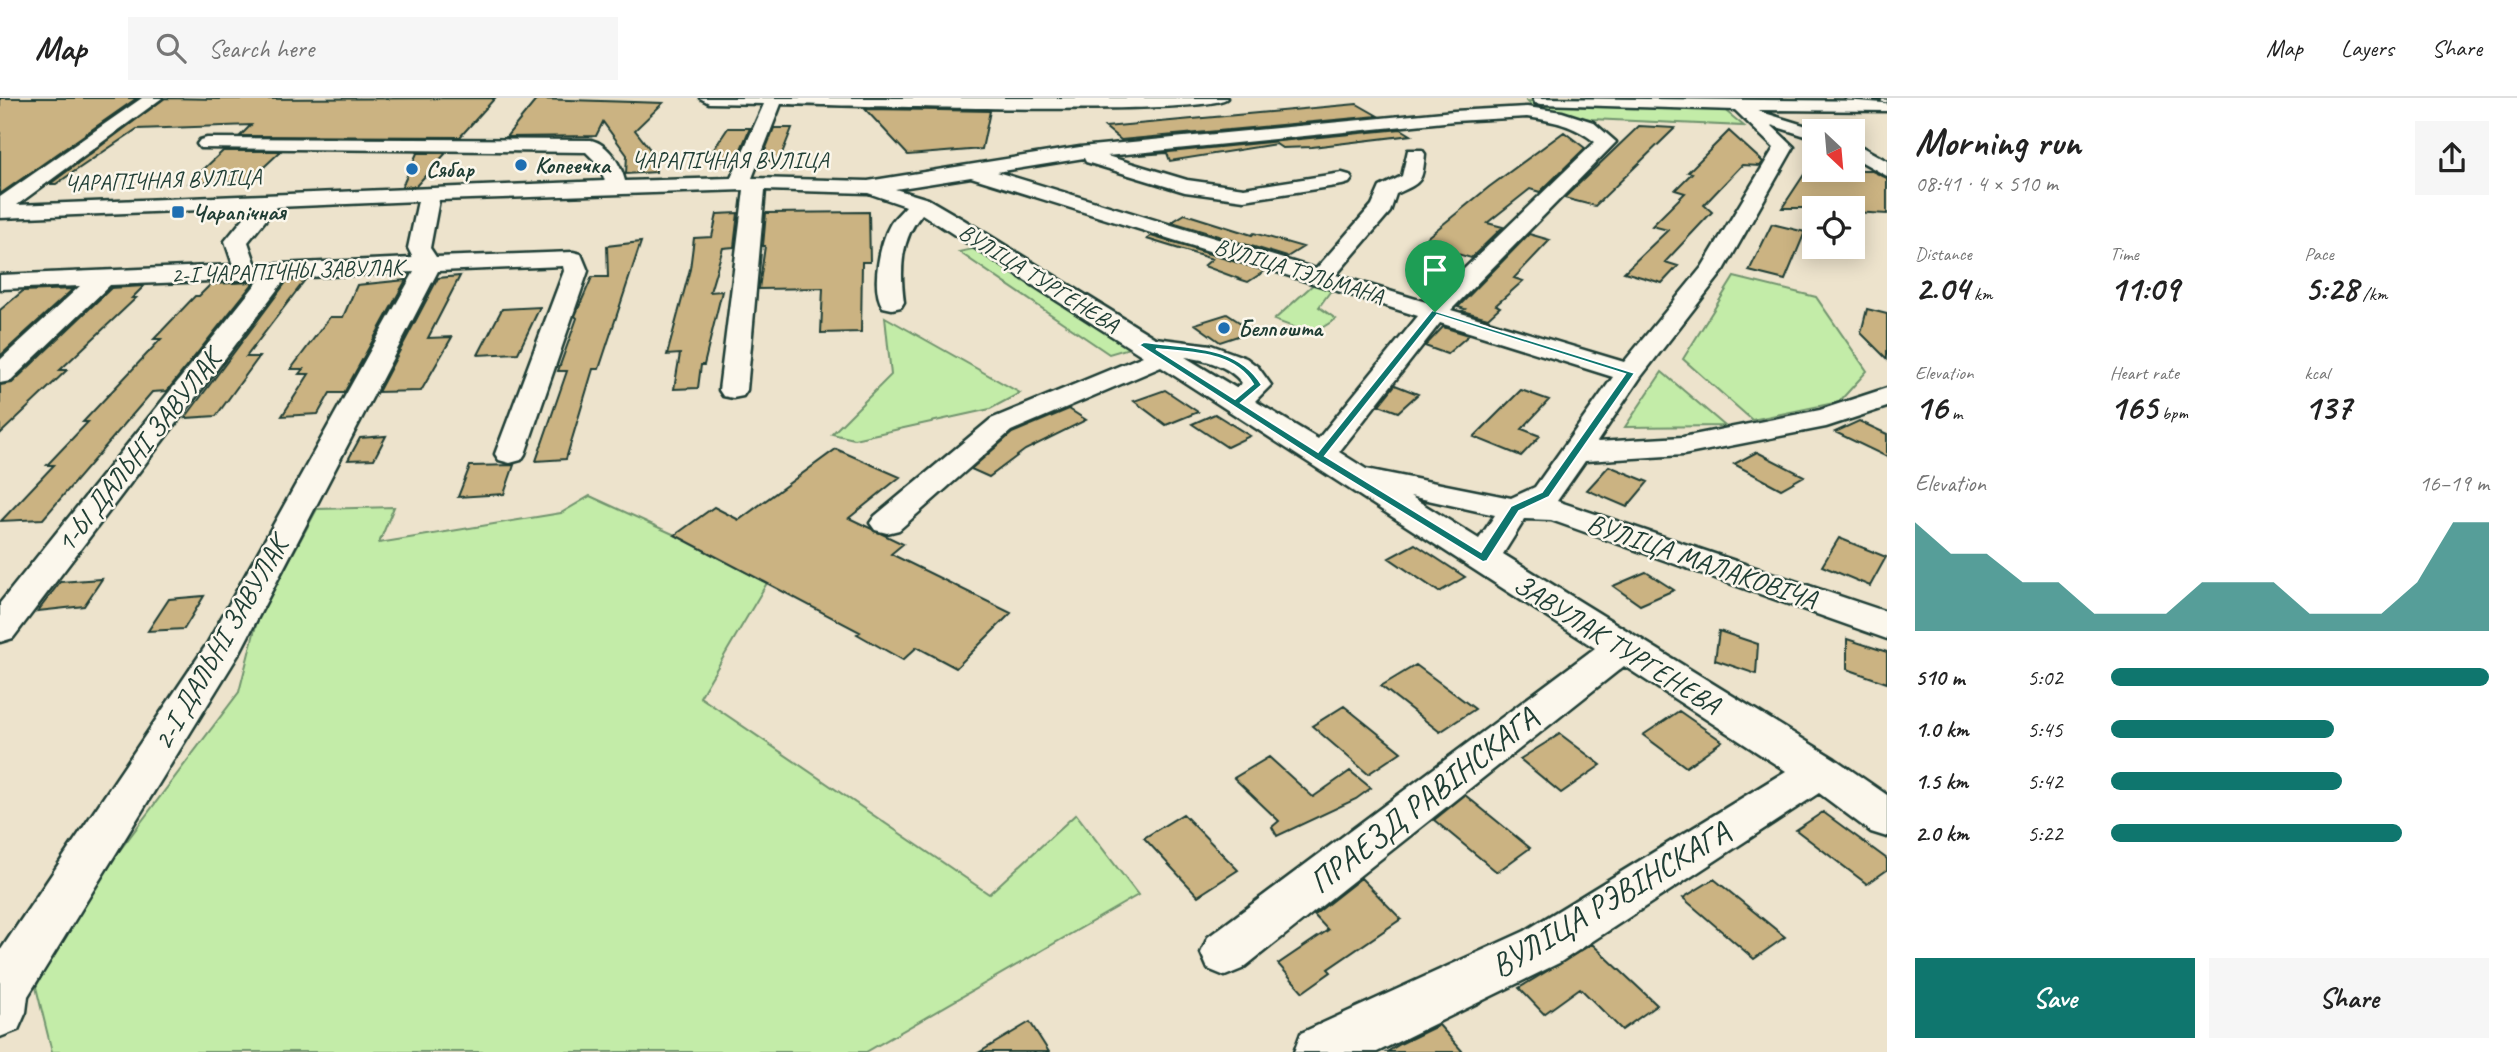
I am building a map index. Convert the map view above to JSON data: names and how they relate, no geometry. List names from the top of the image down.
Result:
{
  "streets": {
    "street": [
      "ЧАРАПІЧНАЯ ВУЛІЦА",
      "2-І ЧАРАПІЧНЫ ЗАВУЛАК",
      "ВУЛІЦА ТЭЛЬМАНА",
      "ВУЛІЦА ТУРГЕНЕВА",
      "1-Ы ДАЛЬНІ ЗАВУЛАК",
      "ВУЛІЦА МАЛАКОВІЧА",
      "2-І ДАЛЬНІ ЗАВУЛАК",
      "ЗАВУЛАК ТУРГЕНЕВА",
      "ПРАЕЗД РАВІНСКАГА",
      "ВУЛІЦА РЭВІНСКАГА"
    ]
  },
  "crossings": [
    ["ЧАРАПІЧНАЯ ВУЛІЦА", "ВУЛІЦА ТЭЛЬМАНА"],
    ["ЧАРАПІЧНАЯ ВУЛІЦА", "ВУЛІЦА ТУРГЕНЕВА"],
    ["2-І ЧАРАПІЧНЫ ЗАВУЛАК", "1-Ы ДАЛЬНІ ЗАВУЛАК"],
    ["2-І ЧАРАПІЧНЫ ЗАВУЛАК", "2-І ДАЛЬНІ ЗАВУЛАК"],
    ["ВУЛІЦА МАЛАКОВІЧА", "ЗАВУЛАК ТУРГЕНЕВА"],
    ["ЗАВУЛАК ТУРГЕНЕВА", "ПРАЕЗД РАВІНСКАГА"],
    ["ЗАВУЛАК ТУРГЕНЕВА", "ВУЛІЦА РЭВІНСКАГА"]
  ],
  "places": {
    "other": ["Копеечка", "Сябар", "Белпошта"],
    "transit": ["Чарапічная"]
  },
  "north": "bottom right",
  "page": {
    "header": "Map",
    "search": "Search here",
    "nav": ["Map", "Layers", "Share"],
    "heading": ["Morning run", "08:41 · 4 × 510 m"],
    "stats": [
      ["Distance", "2.04 km"],
      ["Time", "11:09"],
      ["Pace", "5:28 /km"],
      ["Elevation", "16 m"],
      ["Heart rate", "165 bpm"],
      ["kcal", "137"]
    ],
    "chart": ["Elevation", "16–19 m"],
    "list": [
      {
        "name": "510 m",
        "note": "5:02"
      },
      {
        "name": "1.0 km",
        "note": "5:45"
      },
      {
        "name": "1.5 km",
        "note": "5:42"
      },
      {
        "name": "2.0 km",
        "note": "5:22"
      }
    ],
    "buttons": ["Save", "Share"]
  }
}
